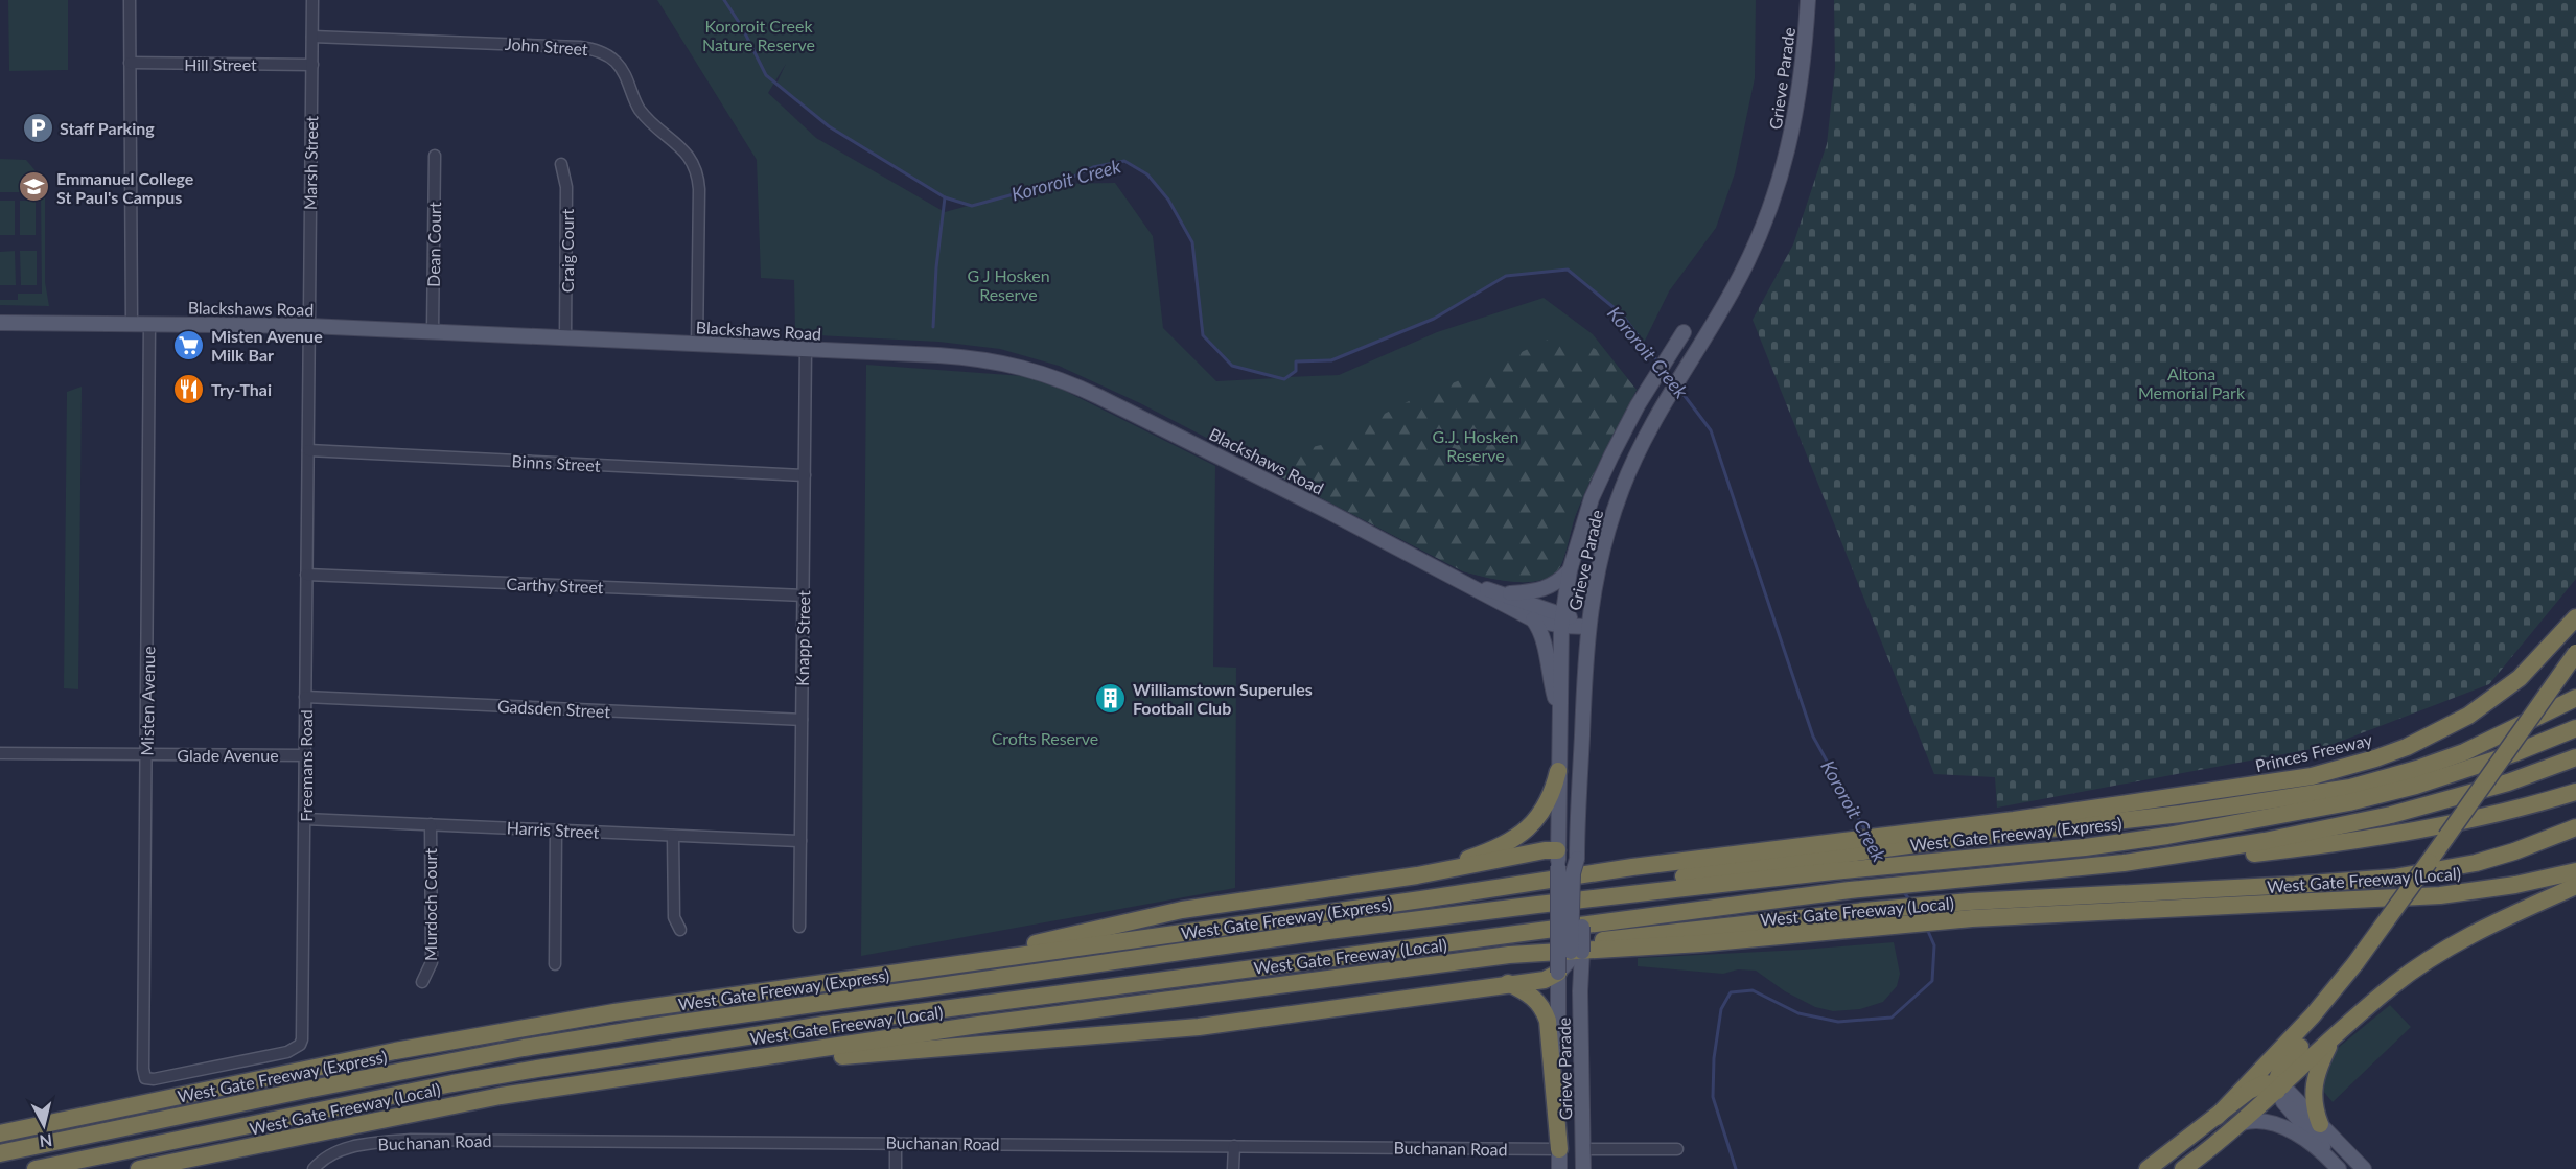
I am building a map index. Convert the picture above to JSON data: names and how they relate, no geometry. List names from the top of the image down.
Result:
{
  "streets": {
    "highway": ["Princes Freeway", "West Gate Freeway (Express)", "West Gate Freeway (Local)"],
    "main road": ["Grieve Parade", "Blackshaws Road"],
    "street": [
      "John Street",
      "Hill Street",
      "Marsh Street",
      "Dean Court",
      "Craig Court",
      "Binns Street",
      "Carthy Street",
      "Knapp Street",
      "Misten Avenue",
      "Gadsden Street",
      "Glade Avenue",
      "Freemans Road",
      "Harris Street",
      "Murdoch Court",
      "Buchanan Road"
    ]
  },
  "crossings": [
    ["John Street", "Marsh Street"],
    ["John Street", "Blackshaws Road"],
    ["Hill Street", "Marsh Street"],
    ["Grieve Parade", "Blackshaws Road"],
    ["Grieve Parade", "Buchanan Road"],
    ["Marsh Street", "Blackshaws Road"],
    ["Marsh Street", "Freemans Road"],
    ["Dean Court", "Blackshaws Road"],
    ["Craig Court", "Blackshaws Road"],
    ["Blackshaws Road", "Knapp Street"],
    ["Blackshaws Road", "Misten Avenue"],
    ["Blackshaws Road", "Freemans Road"],
    ["Binns Street", "Knapp Street"],
    ["Binns Street", "Freemans Road"],
    ["Carthy Street", "Knapp Street"],
    ["Carthy Street", "Freemans Road"],
    ["Knapp Street", "Gadsden Street"],
    ["Knapp Street", "Harris Street"],
    ["Misten Avenue", "Glade Avenue"],
    ["Misten Avenue", "Freemans Road"],
    ["Gadsden Street", "Freemans Road"],
    ["Glade Avenue", "Freemans Road"],
    ["Freemans Road", "Harris Street"],
    ["Harris Street", "Murdoch Court"]
  ],
  "water": ["Kororoit Creek"],
  "parks": [
    "Kororoit Creek Nature Reserve",
    "G J Hosken Reserve",
    "Altona Memorial Park",
    "G.J. Hosken Reserve",
    "Crofts Reserve"
  ],
  "places": {
    "parking": ["Staff Parking"],
    "school or university": ["Emmanuel College St Paul's Campus"],
    "supermarket": ["Misten Avenue Milk Bar"],
    "restaurant": ["Try-Thai"],
    "building": ["Williamstown Superules Football Club"]
  },
  "north": "bottom"
}
